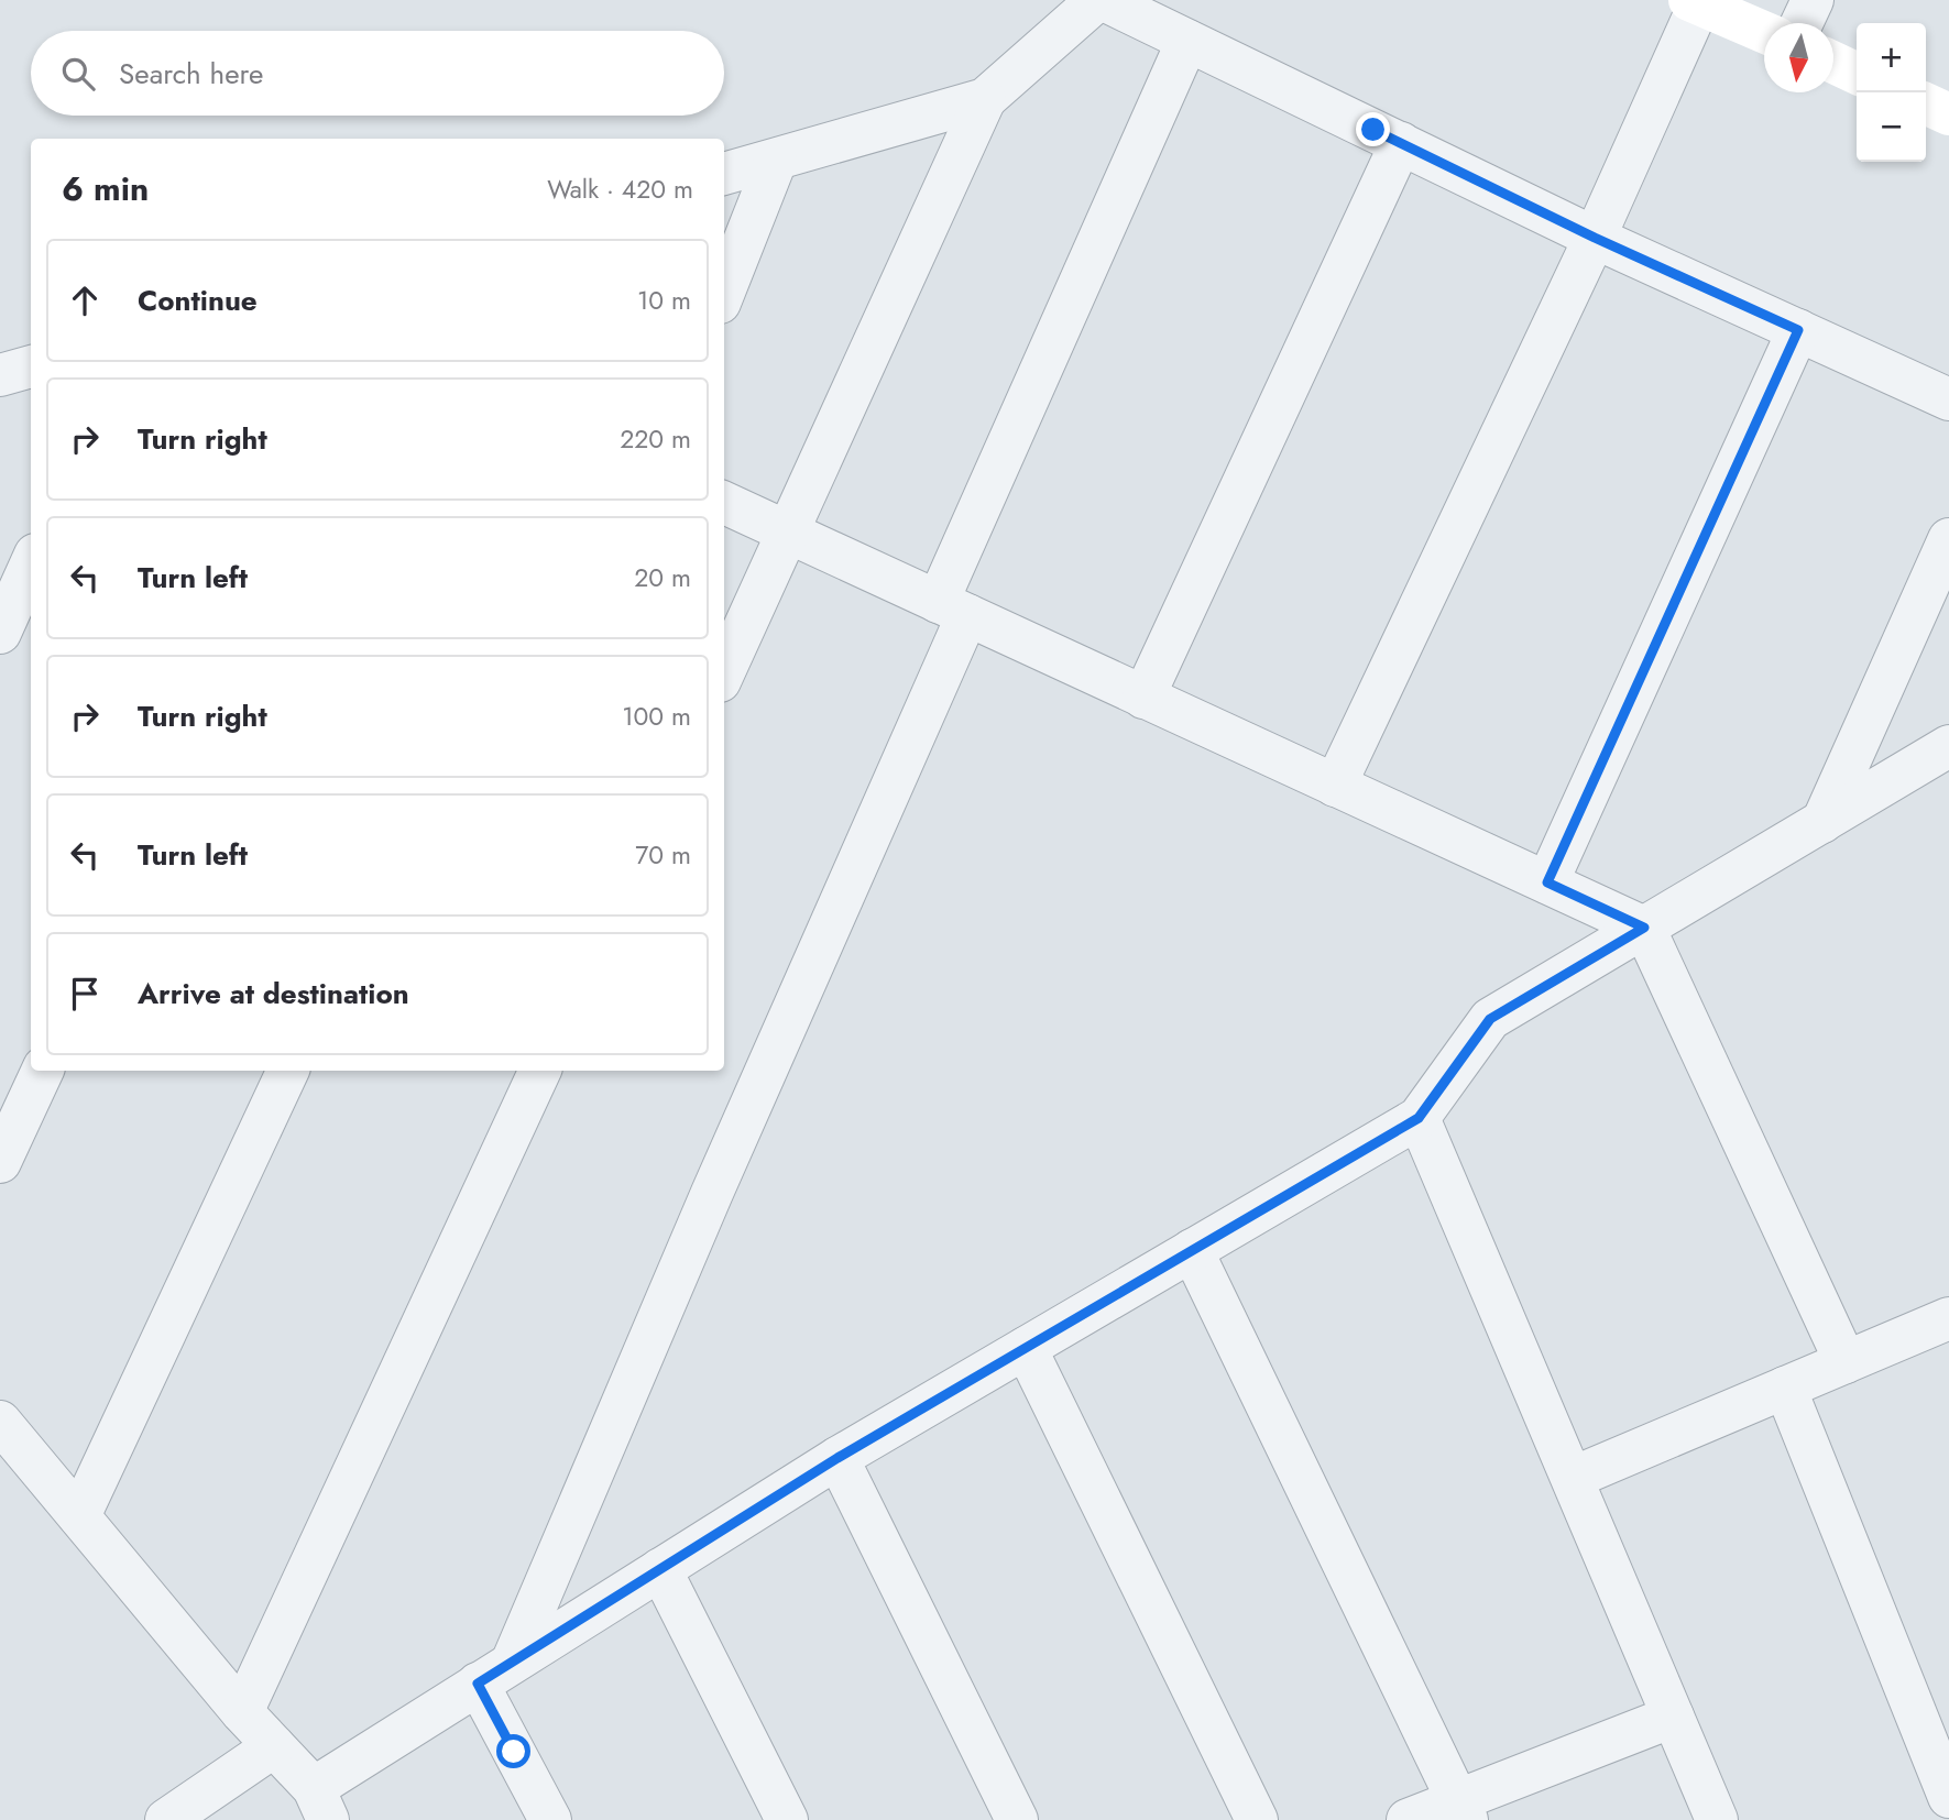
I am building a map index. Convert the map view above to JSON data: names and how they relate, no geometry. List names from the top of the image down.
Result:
{
  "north": "bottom",
  "page": {
    "map_buttons": ["+", "−"],
    "search": "Search here",
    "heading": ["6 min", "Walk · 420 m"],
    "list": [
      ["Continue", "10 m"],
      ["Turn right", "220 m"],
      ["Turn left", "20 m"],
      ["Turn right", "100 m"],
      ["Turn left", "70 m"],
      "Arrive at destination"
    ]
  }
}
